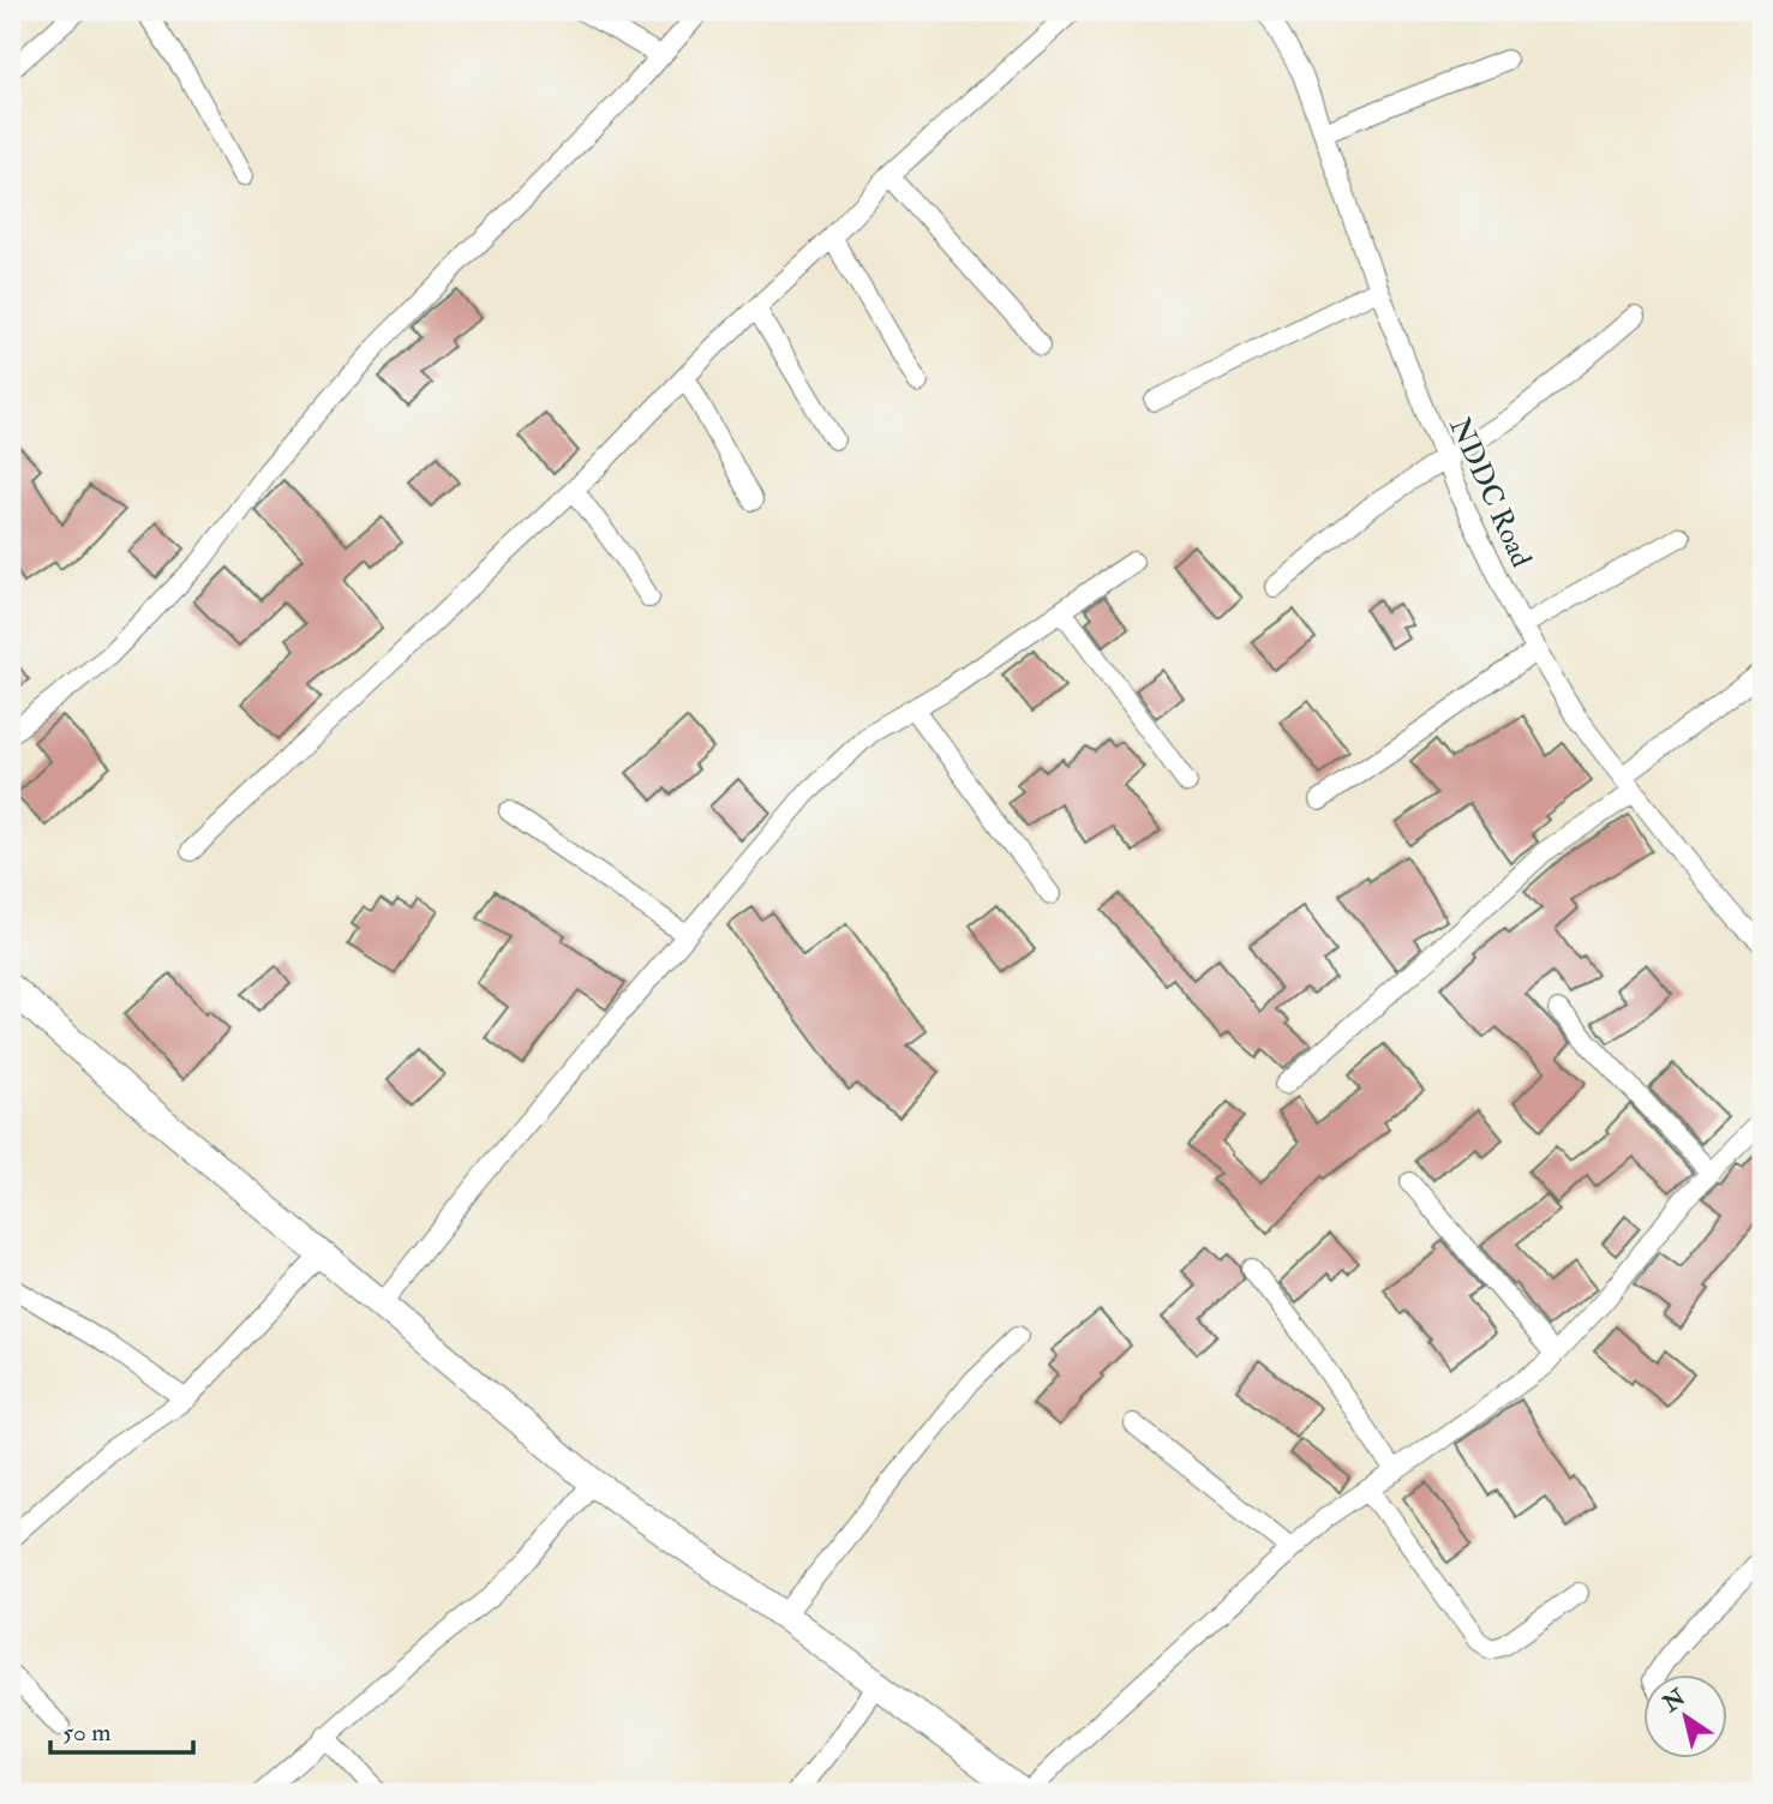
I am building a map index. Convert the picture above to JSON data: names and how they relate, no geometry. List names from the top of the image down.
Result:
{
  "streets": {
    "street": ["NDDC Road"]
  },
  "scale_bar": "50 m",
  "north": "top left"
}
